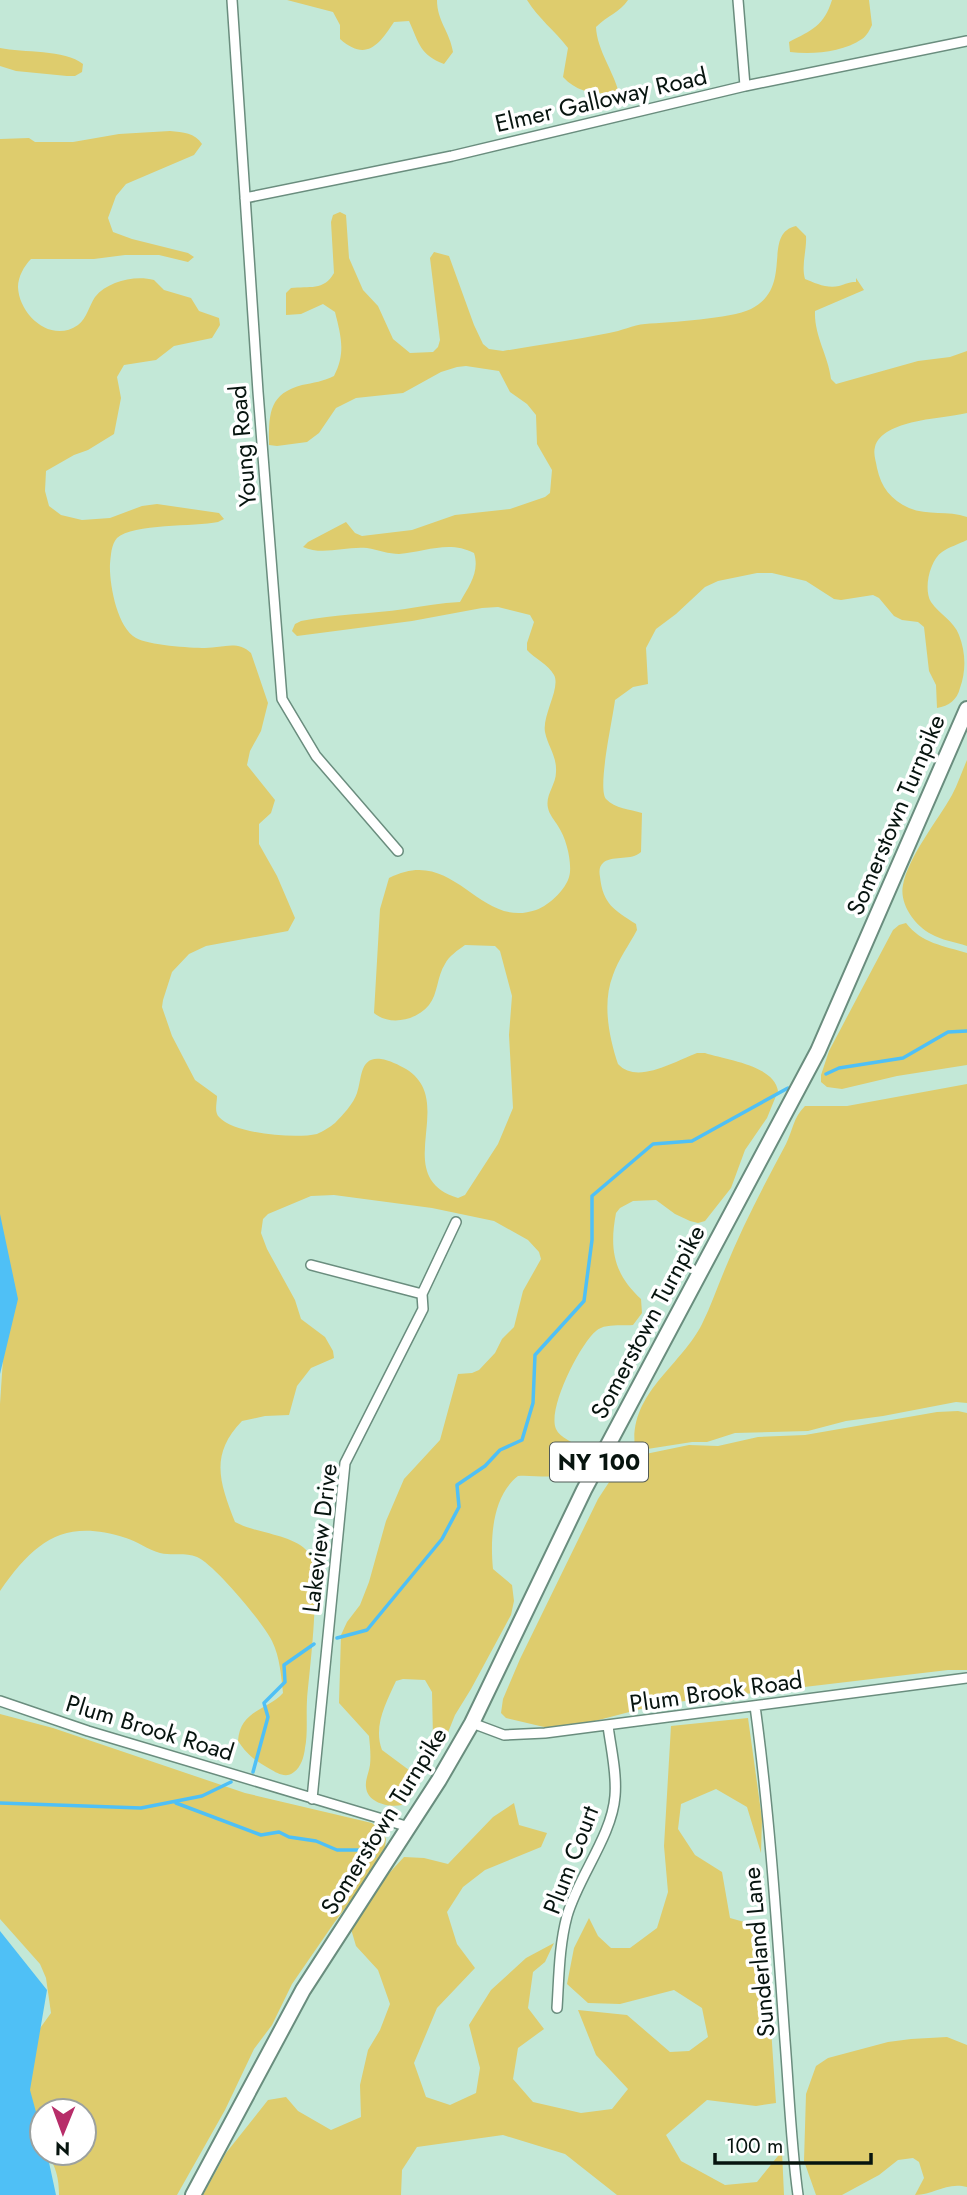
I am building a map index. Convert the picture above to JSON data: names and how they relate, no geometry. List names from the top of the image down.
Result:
{
  "streets": {
    "main road": ["Somerstown Turnpike", "NY 100"],
    "street": [
      "Elmer Galloway Road",
      "Young Road",
      "Lakeview Drive",
      "Plum Brook Road",
      "Plum Court",
      "Sunderland Lane"
    ]
  },
  "crossings": [
    ["Elmer Galloway Road", "Young Road"],
    ["Somerstown Turnpike", "Plum Brook Road"],
    ["Lakeview Drive", "Plum Brook Road"],
    ["Plum Brook Road", "Plum Court"],
    ["Plum Brook Road", "Sunderland Lane"]
  ],
  "scale_bar": "100 m",
  "north": "bottom"
}
